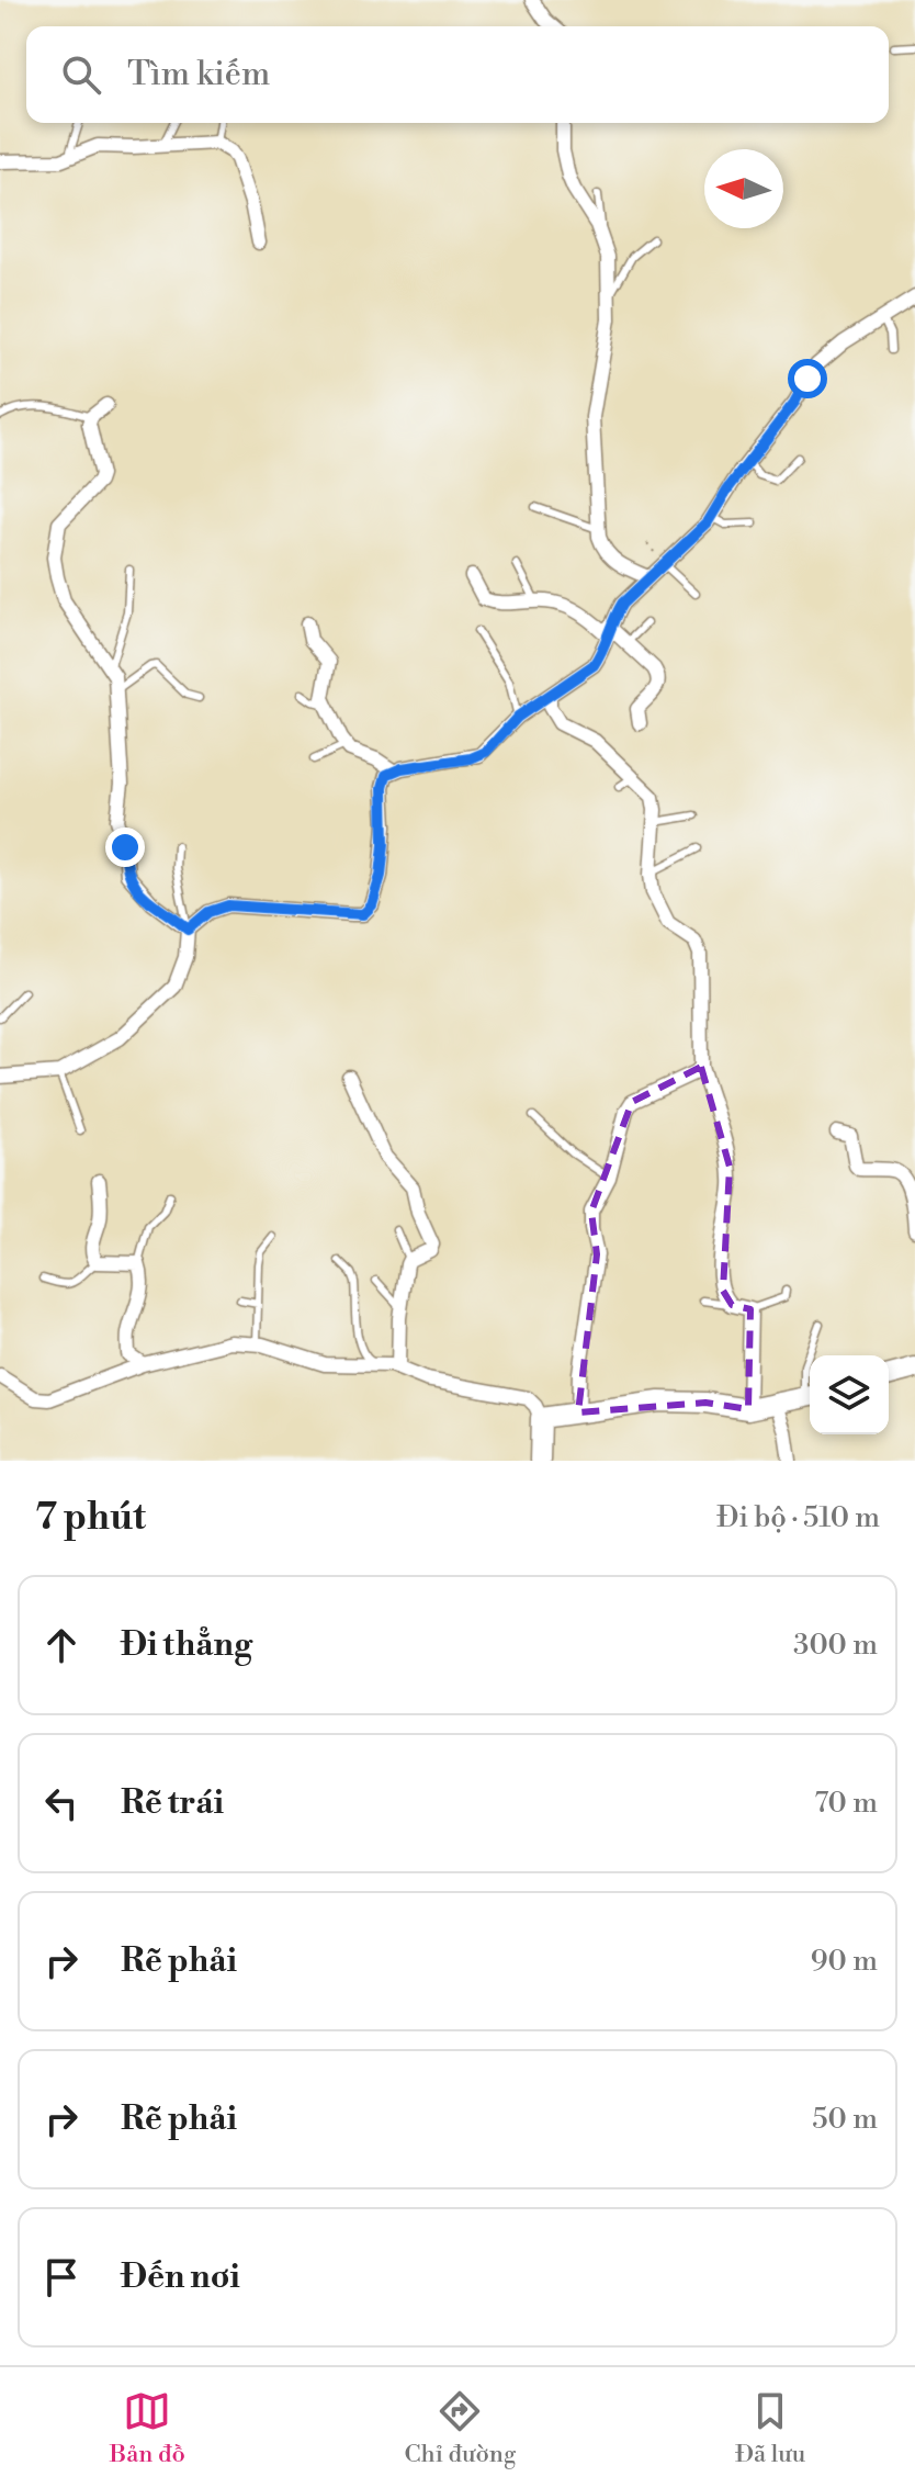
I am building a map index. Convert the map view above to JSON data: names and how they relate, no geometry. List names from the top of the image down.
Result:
{
  "north": "left",
  "page": {
    "search": "Tìm kiếm",
    "heading": ["7 phút", "Đi bộ · 510 m"],
    "list": [
      ["Đi thẳng", "300 m"],
      ["Rẽ trái", "70 m"],
      ["Rẽ phải", "90 m"],
      ["Rẽ phải", "50 m"],
      "Đến nơi"
    ],
    "nav": ["Bản đồ", "Chỉ đường", "Đã lưu"]
  }
}
